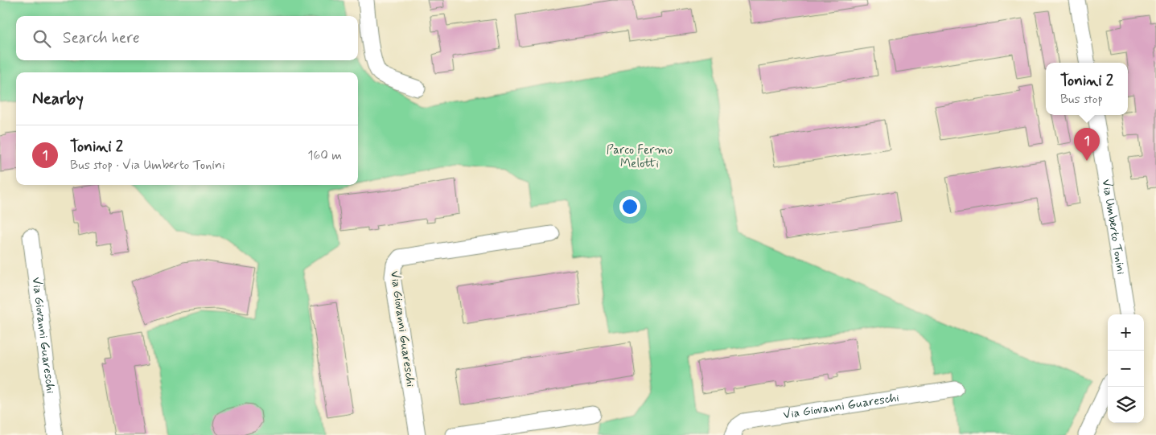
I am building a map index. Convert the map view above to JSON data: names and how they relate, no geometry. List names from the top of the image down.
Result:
{
  "streets": {
    "street": ["Via Umberto Tonini", "Via Giovanni Guareschi"]
  },
  "parks": ["Parco Fermo Melotti"],
  "page": {
    "search": "Search here",
    "popup": ["Tonini 2", "Bus stop"],
    "heading": "Nearby",
    "list": [
      {
        "mark": "1",
        "name": "Tonini 2",
        "note": "Bus stop · Via Umberto Tonini",
        "value": "160 m"
      }
    ],
    "pins": "1",
    "map_buttons": ["+", "−"]
  }
}
